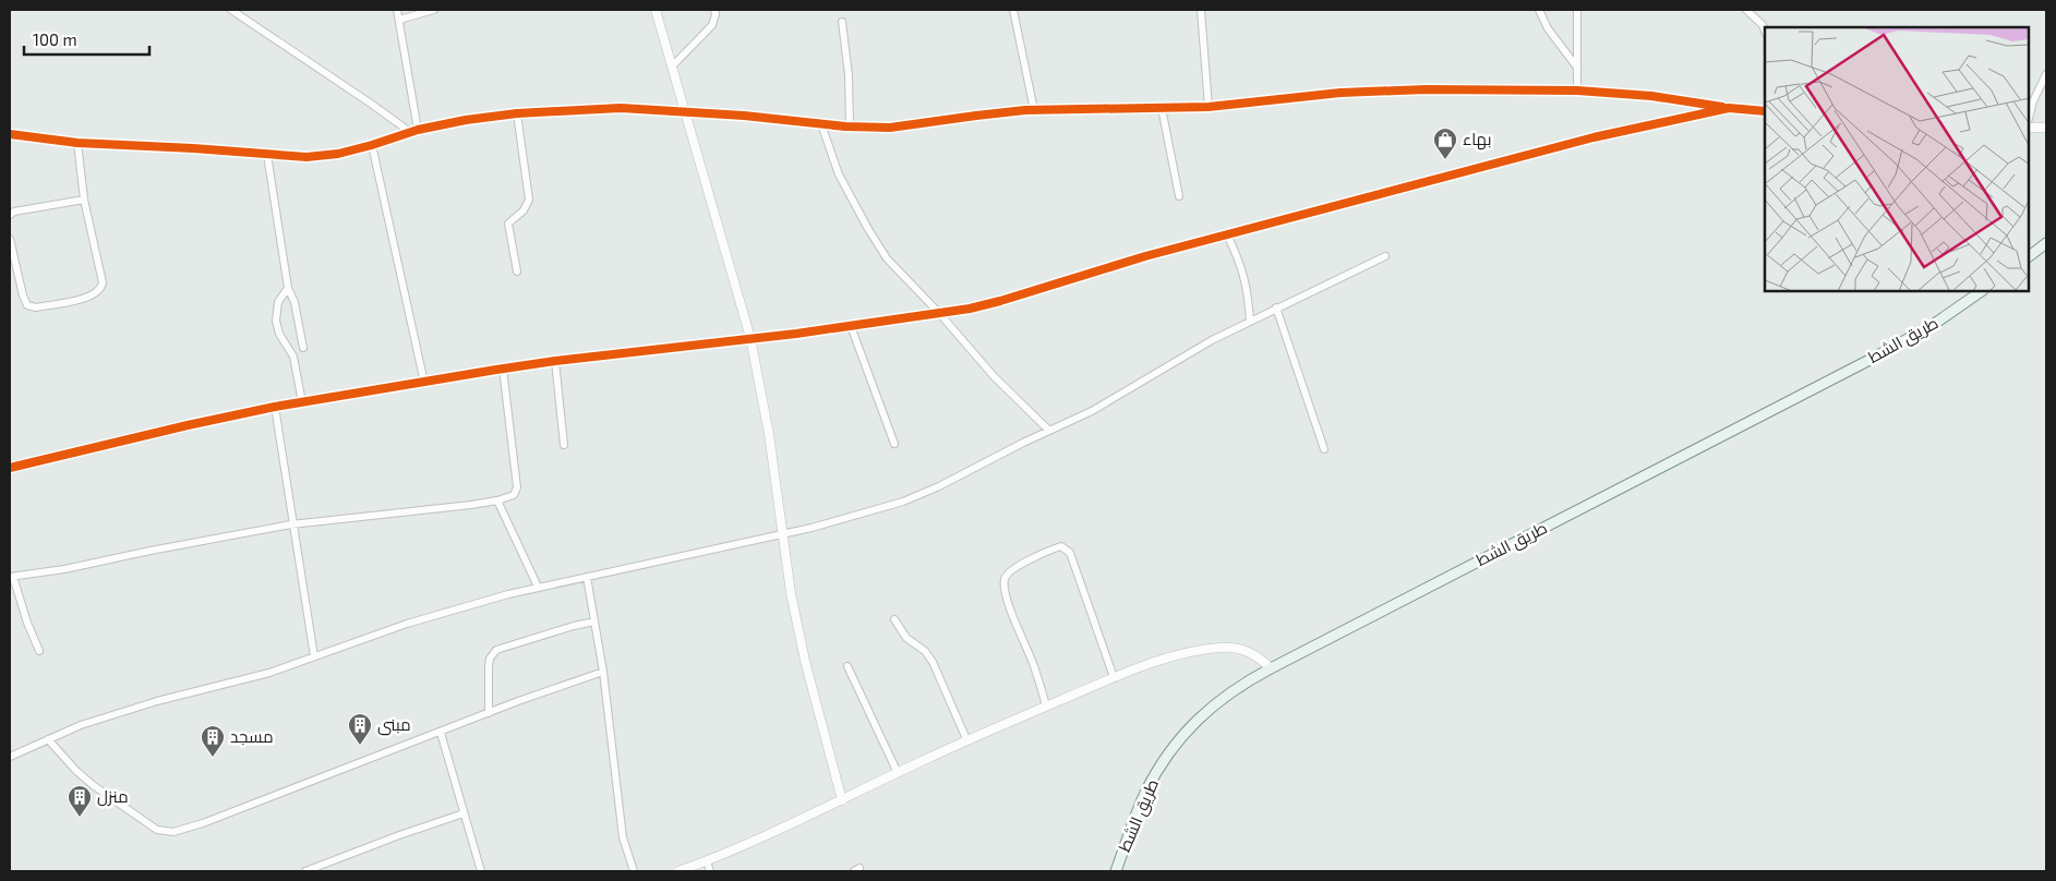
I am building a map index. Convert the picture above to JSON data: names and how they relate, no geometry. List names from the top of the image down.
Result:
{
  "streets": {
    "main road": ["طريق الشط"]
  },
  "places": {
    "shop": ["بهاء"],
    "building": ["مبنى", "مسجد", "منزل"]
  },
  "scale_bar": "100 m"
}
